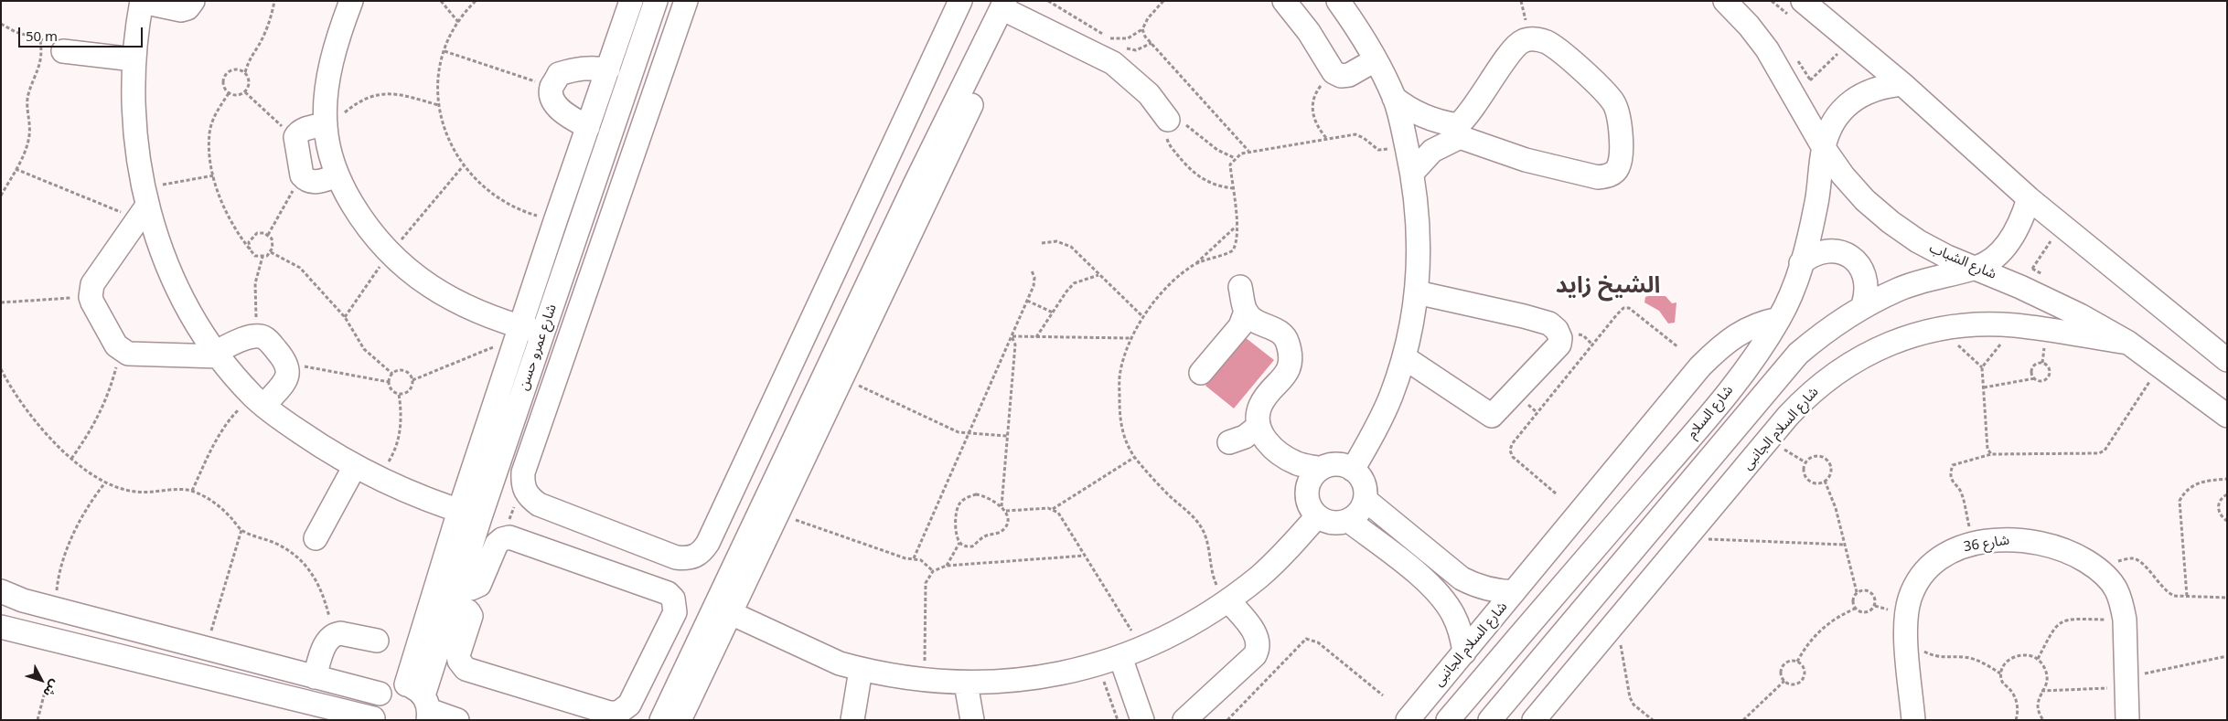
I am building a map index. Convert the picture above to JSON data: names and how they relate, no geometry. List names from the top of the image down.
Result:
{
  "streets": {
    "street": [
      "شارع الشباب",
      "شارع عمرو حسن",
      "شارع السلام",
      "شارع السلام الجانبى",
      "شارع 36"
    ]
  },
  "crossings": [
    ["شارع الشباب", "شارع السلام"],
    ["شارع الشباب", "شارع السلام الجانبى"],
    ["شارع السلام", "شارع السلام الجانبى"]
  ],
  "districts": ["الشيخ زايد"],
  "scale_bar": "50 m",
  "north": "bottom right"
}
